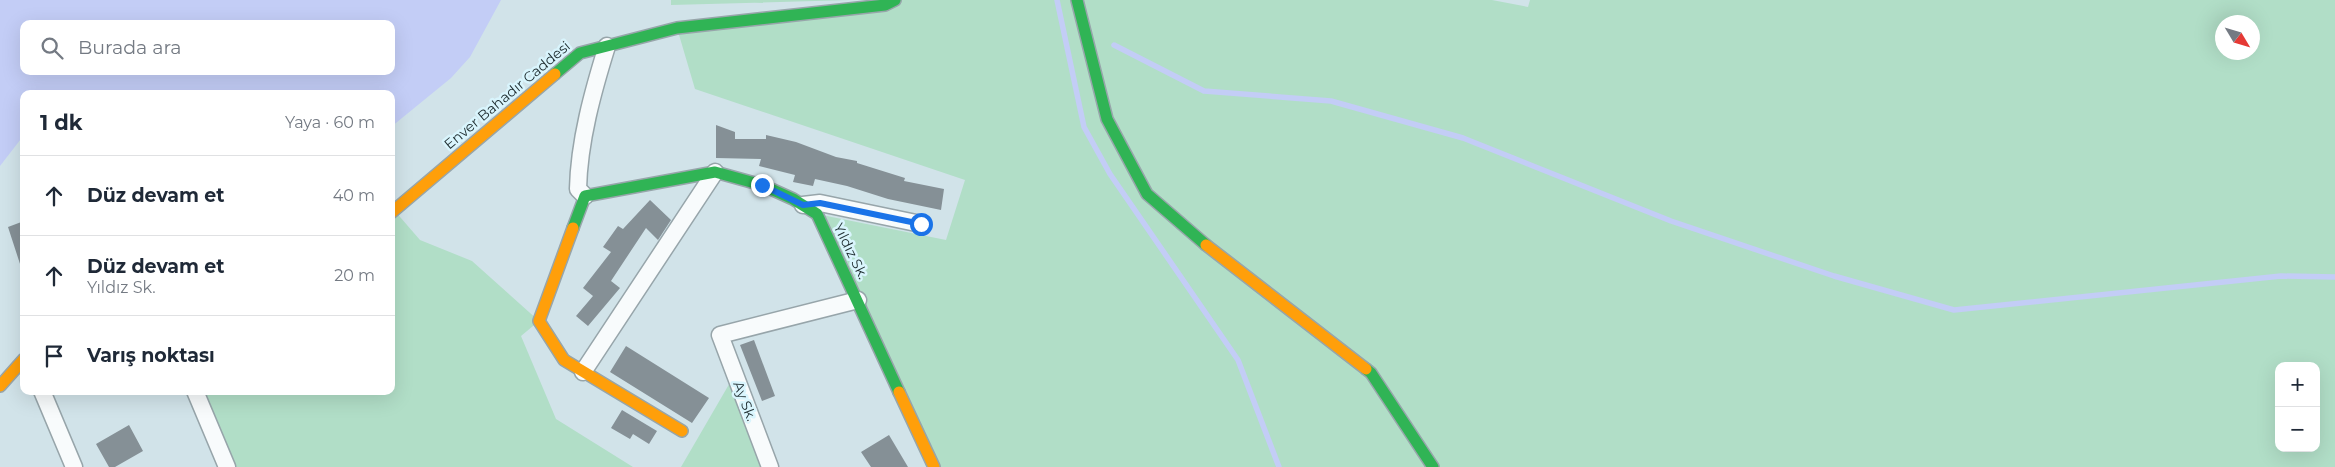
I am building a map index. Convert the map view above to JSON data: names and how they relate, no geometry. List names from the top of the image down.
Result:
{
  "streets": {
    "street": ["Enver Bahadır Caddesi", "Yıldız Sk.", "Ay Sk."]
  },
  "crossings": [
    ["Yıldız Sk.", "Ay Sk."]
  ],
  "north": "bottom right",
  "page": {
    "search": "Burada ara",
    "heading": ["1 dk", "Yaya · 60 m"],
    "list": [
      ["Düz devam et", "40 m"],
      ["Düz devam et", "Yıldız Sk.", "20 m"],
      "Varış noktası"
    ],
    "map_buttons": ["+", "−"]
  }
}
